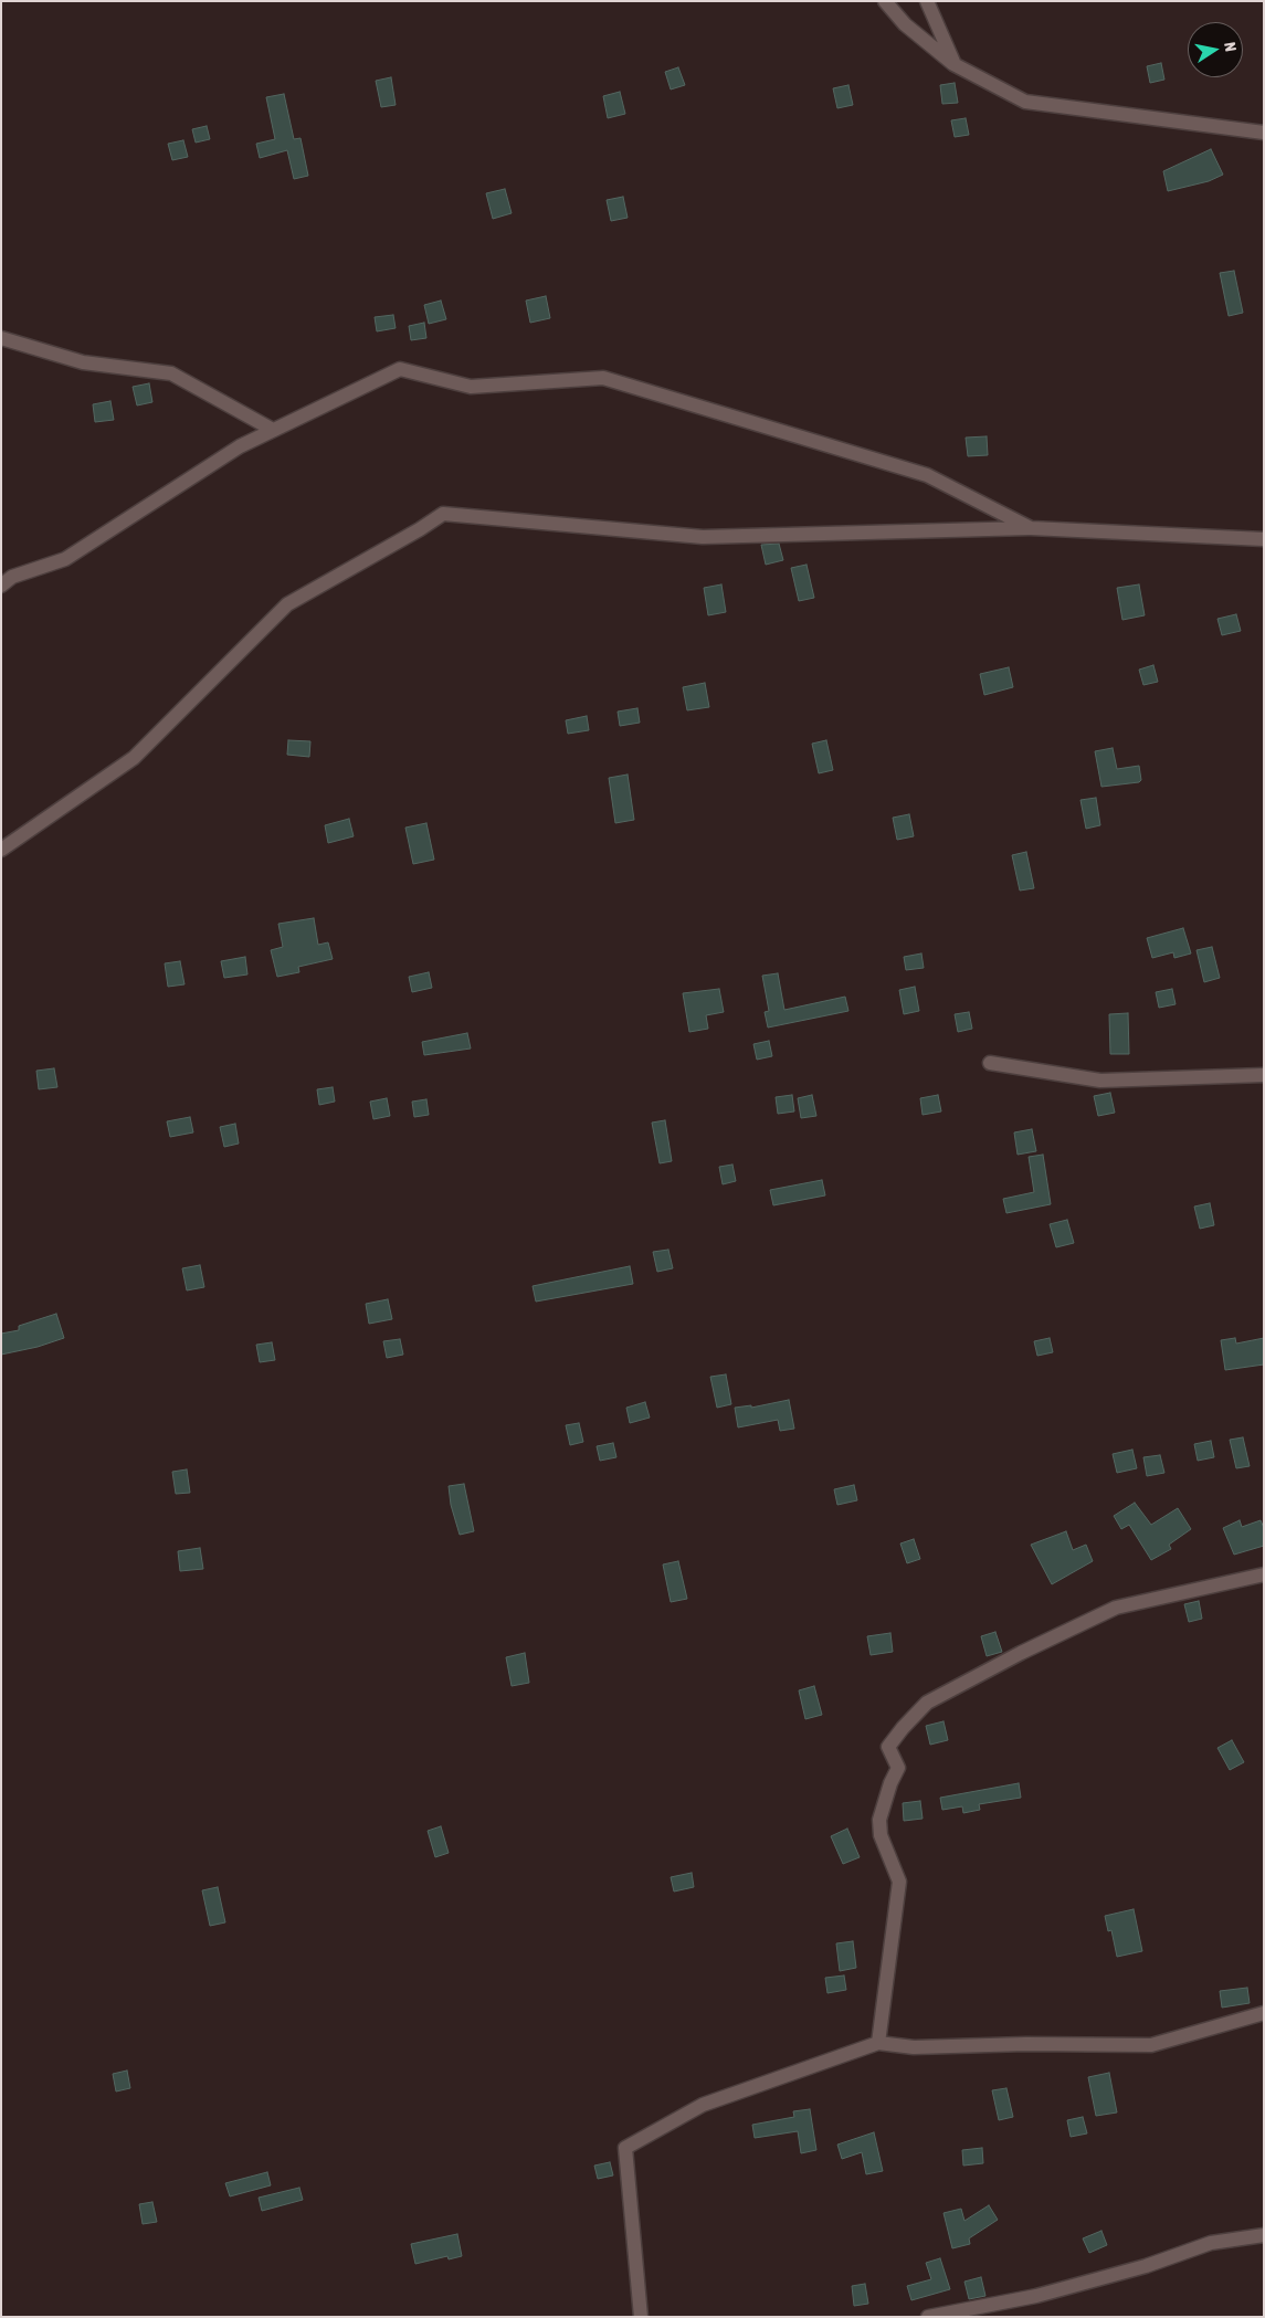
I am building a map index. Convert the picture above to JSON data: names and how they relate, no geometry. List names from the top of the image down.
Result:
{
  "north": "right"
}
